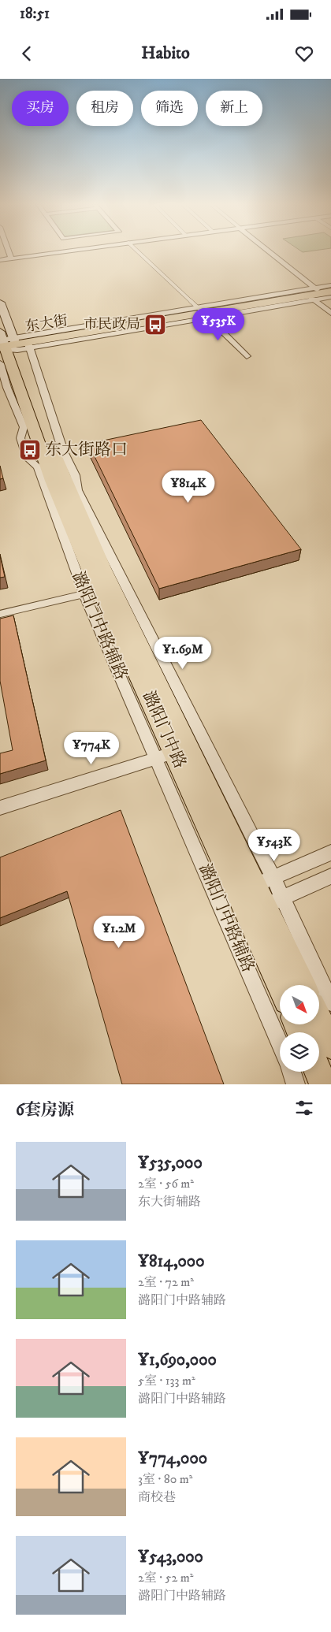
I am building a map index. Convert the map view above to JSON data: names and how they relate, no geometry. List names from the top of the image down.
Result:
{
  "streets": {
    "main road": ["东大街", "潞阳门中路"],
    "street": ["潞阳门中路辅路"]
  },
  "crossings": [
    ["东大街", "潞阳门中路"],
    ["潞阳门中路辅路", "潞阳门中路"]
  ],
  "places": {
    "bus stop": ["市民政局", "东大街路口"]
  },
  "north": "bottom right",
  "page": {
    "status": "18:51",
    "header": "Habito",
    "chip": [
      "买房",
      "租房",
      "筛选",
      "新上"
    ],
    "price": [
      "¥535K",
      "¥814K",
      "¥1.69M",
      "¥774K",
      "¥543K",
      "¥1.2M"
    ],
    "heading": "6套房源",
    "list": [
      {
        "name": "¥535,000",
        "note": "2室 · 56 m² · 东大街辅路"
      },
      {
        "name": "¥814,000",
        "note": "2室 · 72 m² · 潞阳门中路辅路"
      },
      {
        "name": "¥1,690,000",
        "note": "5室 · 133 m² · 潞阳门中路辅路"
      },
      {
        "name": "¥774,000",
        "note": "3室 · 80 m² · 商校巷"
      },
      {
        "name": "¥543,000",
        "note": "2室 · 52 m² · 潞阳门中路辅路"
      }
    ]
  }
}
